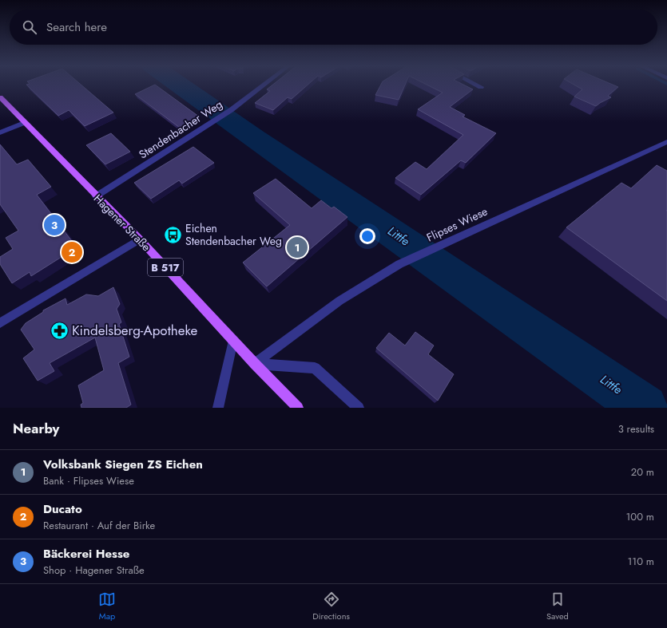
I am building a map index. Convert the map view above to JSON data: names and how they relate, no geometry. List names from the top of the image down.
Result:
{
  "streets": {
    "main road": ["Hagener Straße", "B 517"],
    "street": ["Stendenbacher Weg", "Flipses Wiese"]
  },
  "crossings": [
    ["Stendenbacher Weg", "Hagener Straße"],
    ["Hagener Straße", "Flipses Wiese"]
  ],
  "water": ["Littfe"],
  "places": {
    "bus stop": ["Eichen Stendenbacher Weg"],
    "pharmacy": ["Kindelsberg-Apotheke"]
  },
  "page": {
    "search": "Search here",
    "pins": ["3", "1", "2"],
    "heading": ["Nearby", "3 results"],
    "list": [
      {
        "mark": "1",
        "name": "Volksbank Siegen ZS Eichen",
        "note": "Bank · Flipses Wiese",
        "value": "20 m"
      },
      {
        "mark": "2",
        "name": "Ducato",
        "note": "Restaurant · Auf der Birke",
        "value": "100 m"
      },
      {
        "mark": "3",
        "name": "Bäckerei Hesse",
        "note": "Shop · Hagener Straße",
        "value": "110 m"
      }
    ],
    "nav": ["Map", "Directions", "Saved"]
  }
}
